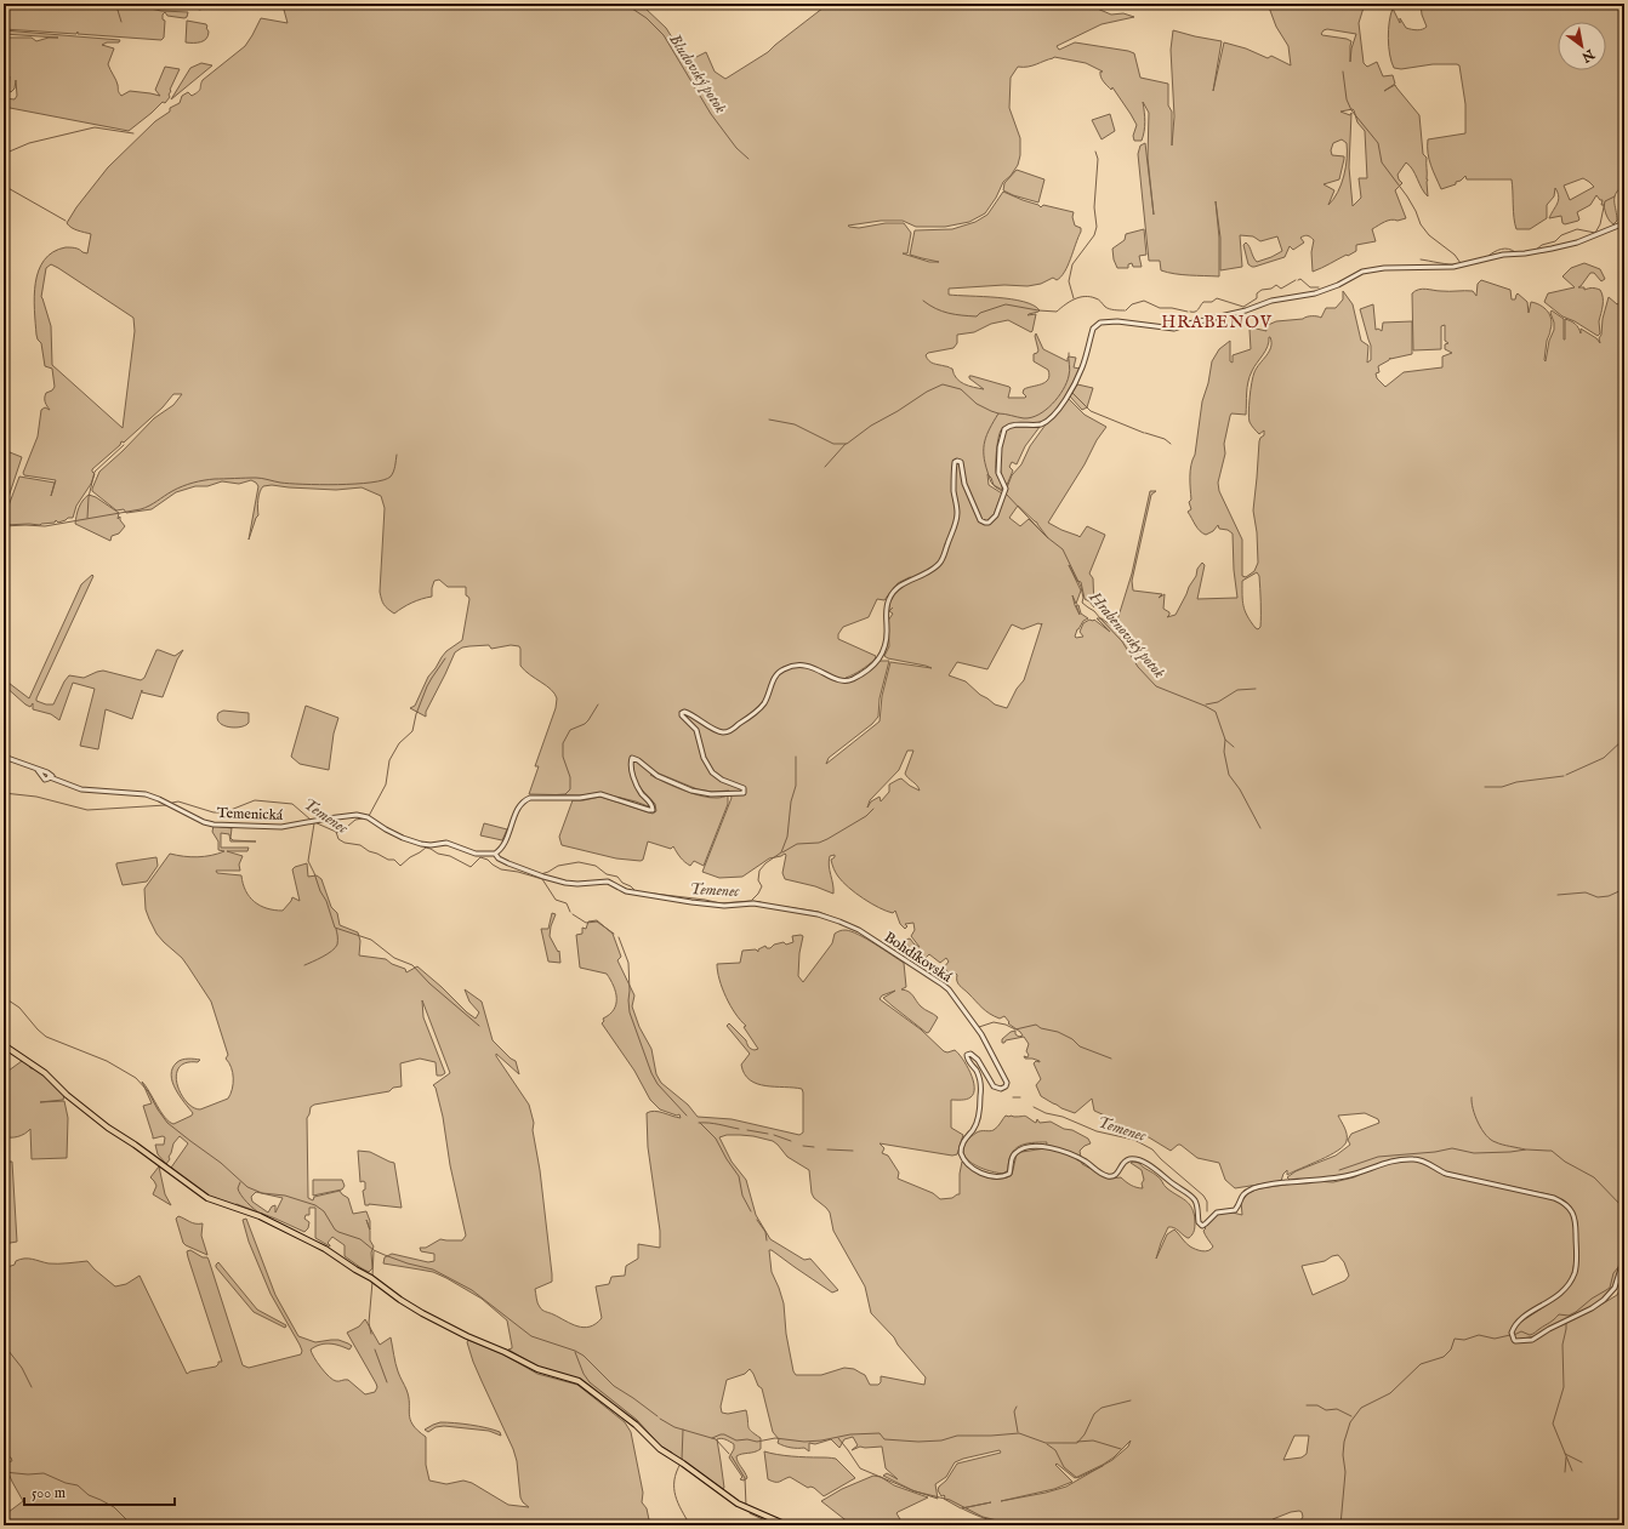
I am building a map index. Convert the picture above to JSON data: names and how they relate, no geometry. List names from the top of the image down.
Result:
{
  "streets": {
    "street": ["Temenická", "Bohdíkovská"]
  },
  "crossings": [
    ["Temenická", "Bohdíkovská"]
  ],
  "districts": ["HRABENOV"],
  "water": ["Bludovský potok", "Hrabenovský potok", "Temenec"],
  "scale_bar": "500 m",
  "north": "bottom right"
}
